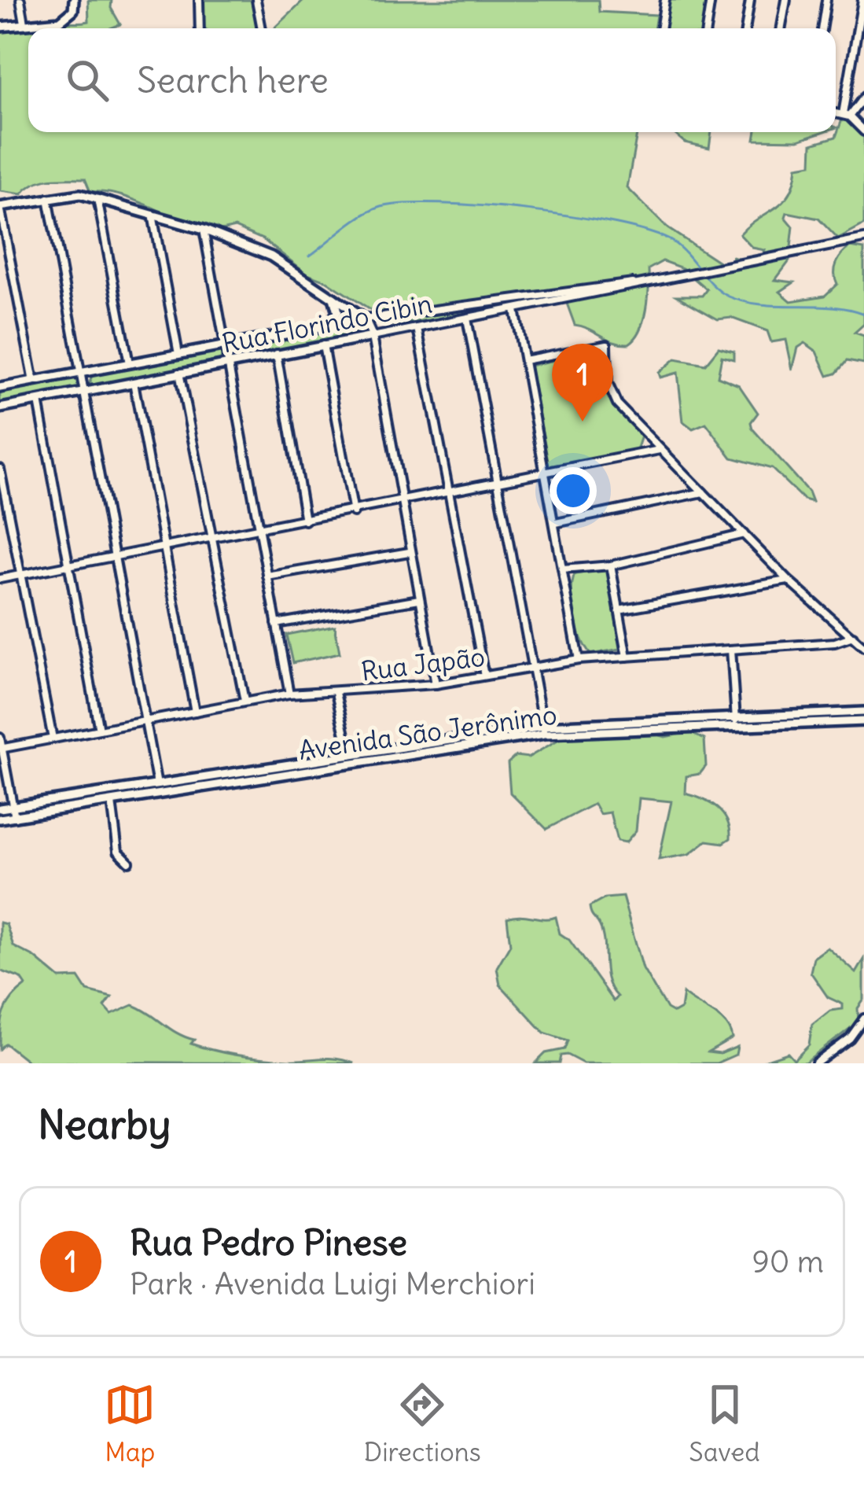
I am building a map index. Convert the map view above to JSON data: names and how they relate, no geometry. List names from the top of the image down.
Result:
{
  "streets": {
    "street": ["Rua Florindo Cibin", "Rua Japão", "Avenida São Jerônimo"]
  },
  "page": {
    "search": "Search here",
    "pins": "1",
    "heading": "Nearby",
    "list": [
      {
        "mark": "1",
        "name": "Rua Pedro Pinese",
        "note": "Park · Avenida Luigi Merchiori",
        "value": "90 m"
      }
    ],
    "nav": ["Map", "Directions", "Saved"]
  }
}
